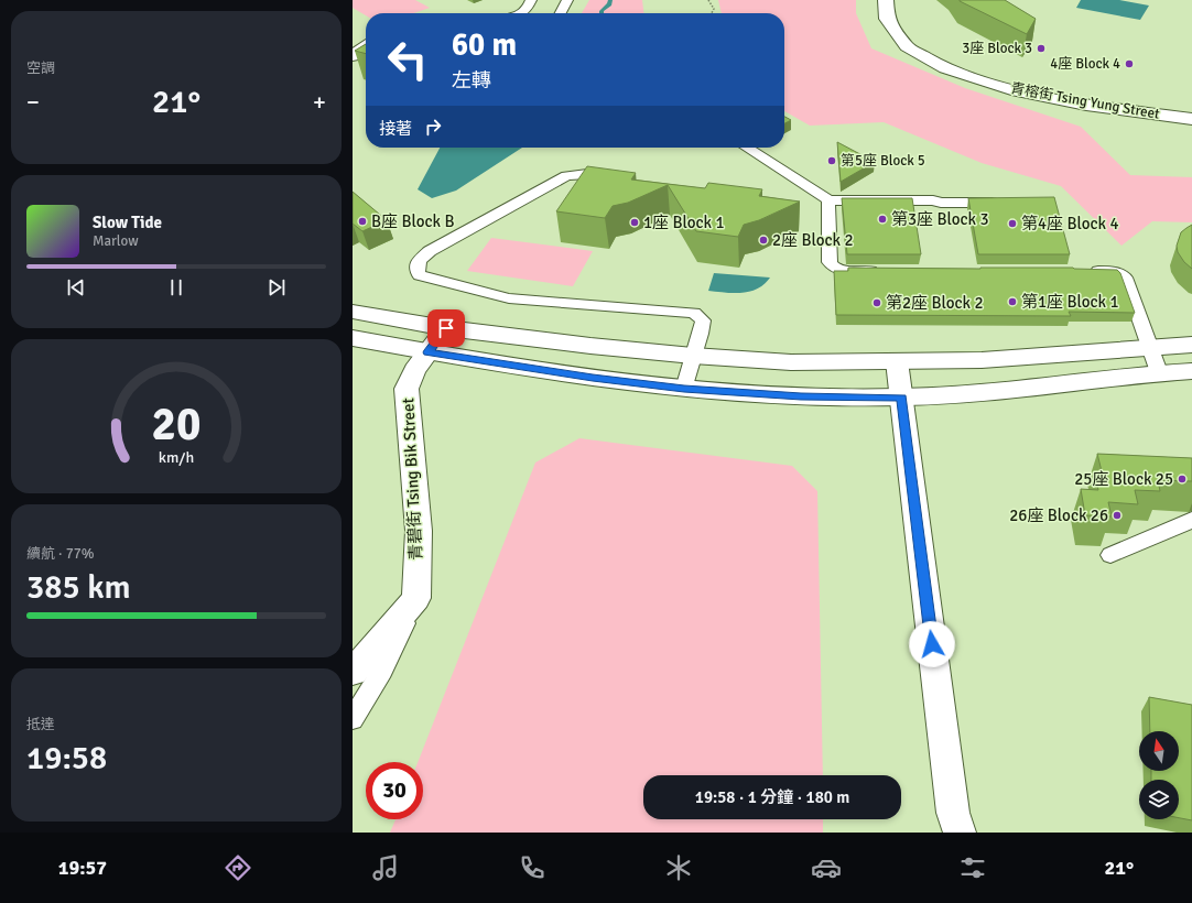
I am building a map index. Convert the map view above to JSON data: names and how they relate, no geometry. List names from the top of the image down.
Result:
{
  "streets": {
    "main road": ["青榕街 Tsing Yung Street", "青碧街 Tsing Bik Street"]
  },
  "places": [
    "3座 Block 3",
    "4座 Block 4",
    "第5座 Block 5",
    "第3座 Block 3",
    "B座 Block B",
    "1座 Block 1",
    "第4座 Block 4",
    "2座 Block 2",
    "第1座 Block 1",
    "第2座 Block 2",
    "25座 Block 25",
    "26座 Block 26"
  ],
  "north": "top",
  "page": {
    "tile": [
      "空調",
      ["續航 · 77%", "385 km"],
      ["抵達", "19:58"]
    ],
    "turn": ["60 m", "左轉"],
    "heat": ["−", "21°", "+"],
    "then": "接著",
    "song": ["Slow Tide", "Marlow"],
    "limit": "30",
    "trip": "19:58 · 1 分鐘 · 180 m",
    "tabs": ["19:57", "21°"],
    "gauge": ["20", "km/h"]
  }
}
